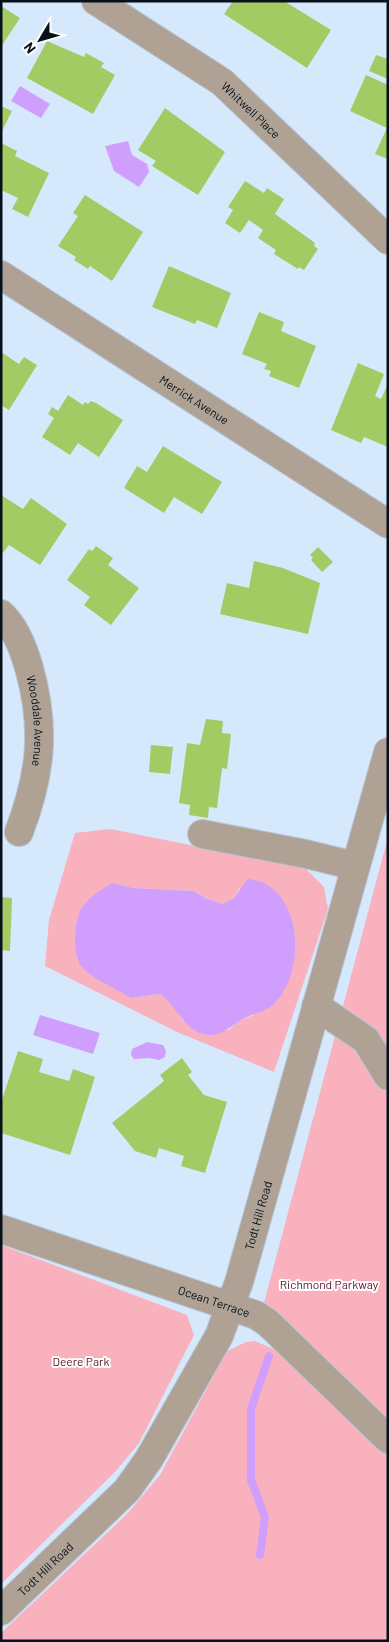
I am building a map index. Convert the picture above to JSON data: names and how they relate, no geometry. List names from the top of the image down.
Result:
{
  "streets": {
    "street": [
      "Whitwell Place",
      "Merrick Avenue",
      "Wooddale Avenue",
      "Todt Hill Road",
      "Ocean Terrace"
    ]
  },
  "crossings": [
    ["Todt Hill Road", "Ocean Terrace"]
  ],
  "parks": ["Richmond Parkway", "Deere Park"],
  "north": "bottom left"
}
